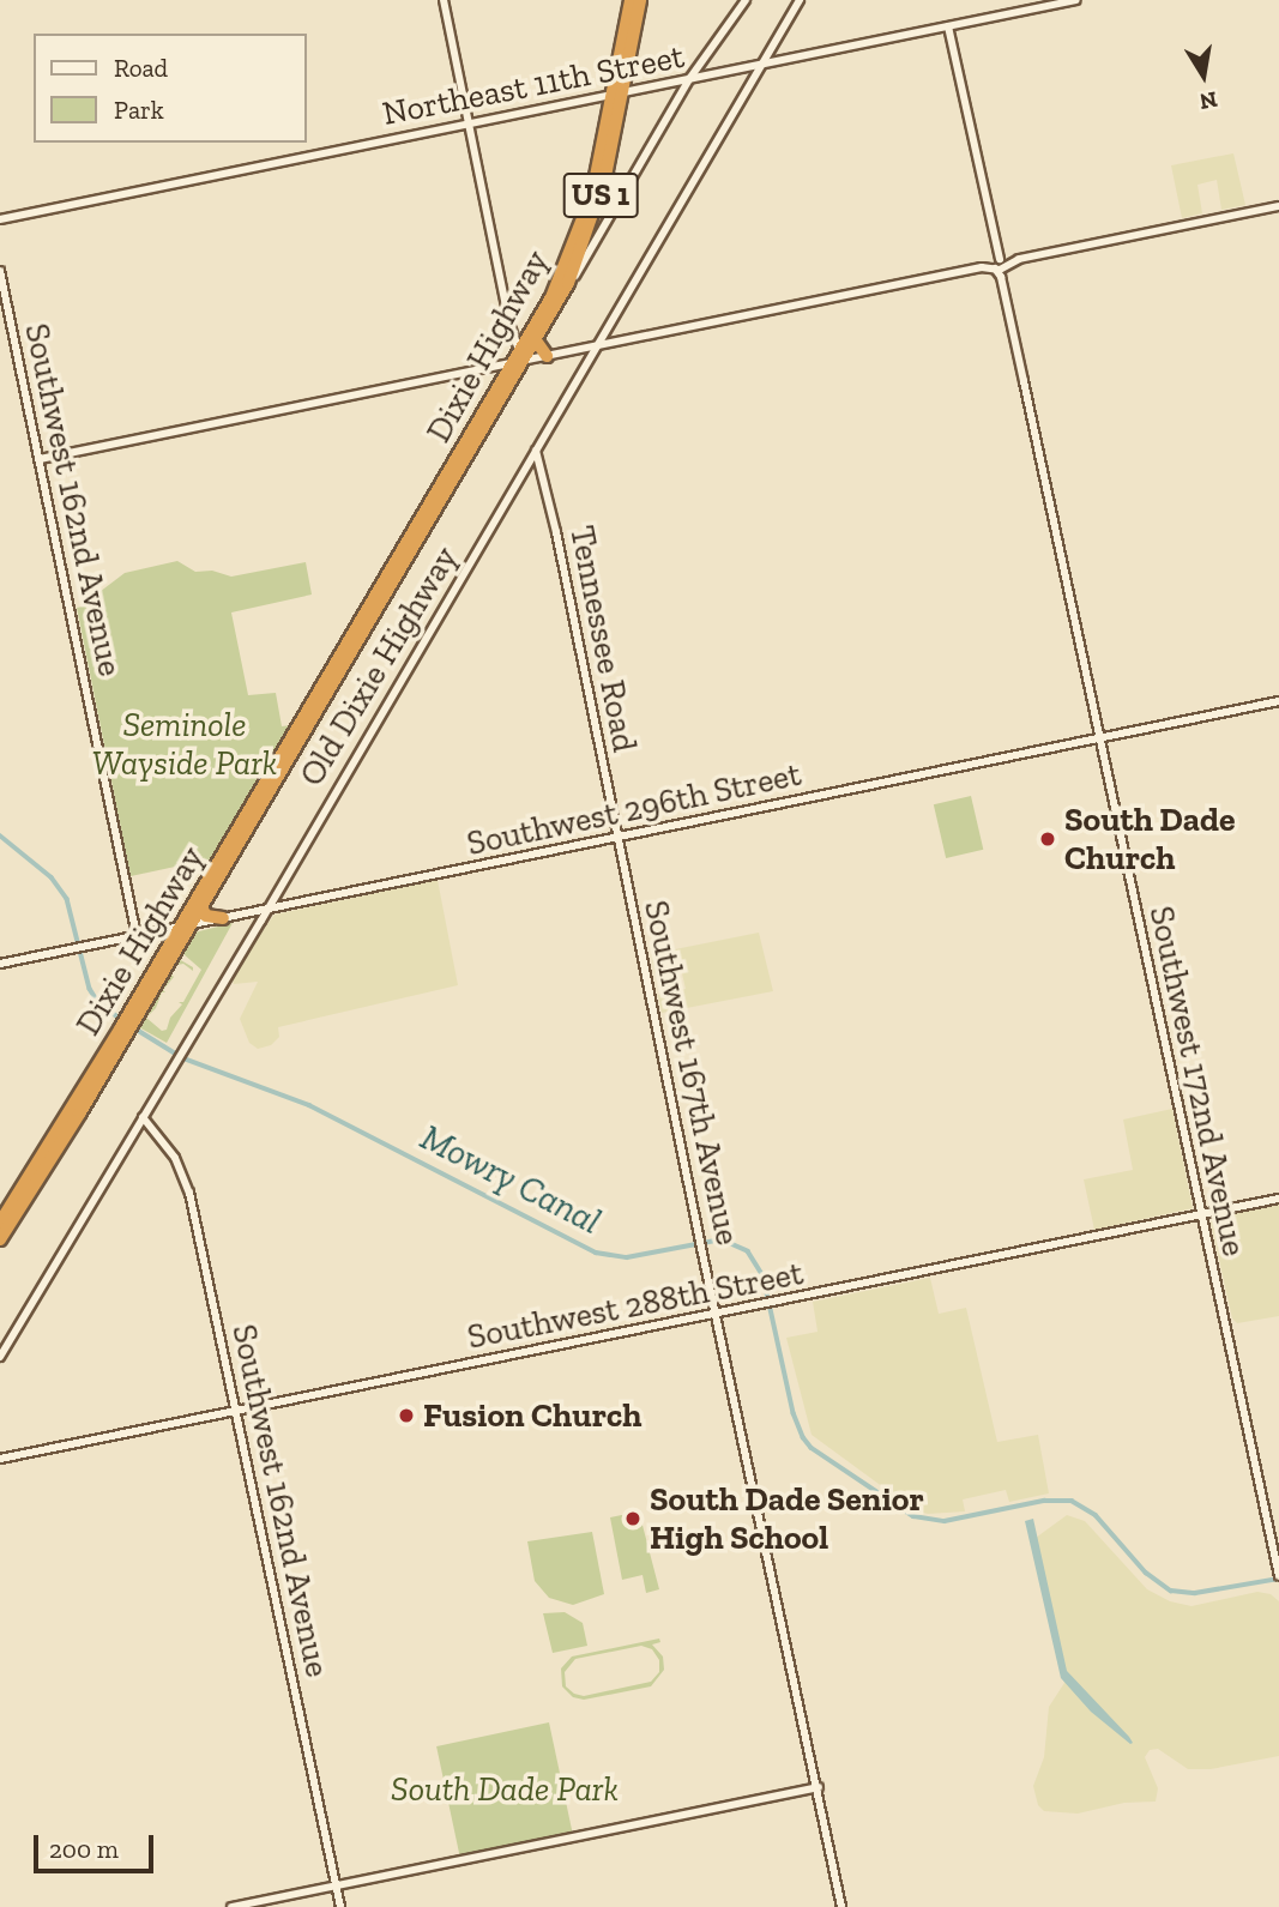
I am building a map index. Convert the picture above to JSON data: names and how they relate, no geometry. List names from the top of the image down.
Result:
{
  "streets": {
    "highway": ["US 1", "Dixie Highway"],
    "street": [
      "Northeast 11th Street",
      "Southwest 162nd Avenue",
      "Tennessee Road",
      "Old Dixie Highway",
      "Southwest 296th Street",
      "Southwest 167th Avenue",
      "Southwest 172nd Avenue",
      "Southwest 288th Street"
    ]
  },
  "crossings": [
    ["Northeast 11th Street", "Dixie Highway"],
    ["Northeast 11th Street", "Old Dixie Highway"],
    ["Northeast 11th Street", "Southwest 172nd Avenue"],
    ["US 1", "Dixie Highway"],
    ["Dixie Highway", "Southwest 296th Street"],
    ["Southwest 162nd Avenue", "Old Dixie Highway"],
    ["Southwest 162nd Avenue", "Southwest 296th Street"],
    ["Southwest 162nd Avenue", "Southwest 288th Street"],
    ["Tennessee Road", "Old Dixie Highway"],
    ["Tennessee Road", "Southwest 296th Street"],
    ["Tennessee Road", "Southwest 167th Avenue"],
    ["Old Dixie Highway", "Southwest 296th Street"],
    ["Southwest 296th Street", "Southwest 167th Avenue"],
    ["Southwest 296th Street", "Southwest 172nd Avenue"],
    ["Southwest 167th Avenue", "Southwest 288th Street"],
    ["Southwest 172nd Avenue", "Southwest 288th Street"]
  ],
  "water": ["Mowry Canal"],
  "parks": ["Seminole Wayside Park", "South Dade Park"],
  "places": ["South Dade Church", "Fusion Church", "South Dade Senior High School"],
  "legend": ["Road", "Park"],
  "scale_bar": "200 m",
  "north": "bottom"
}
